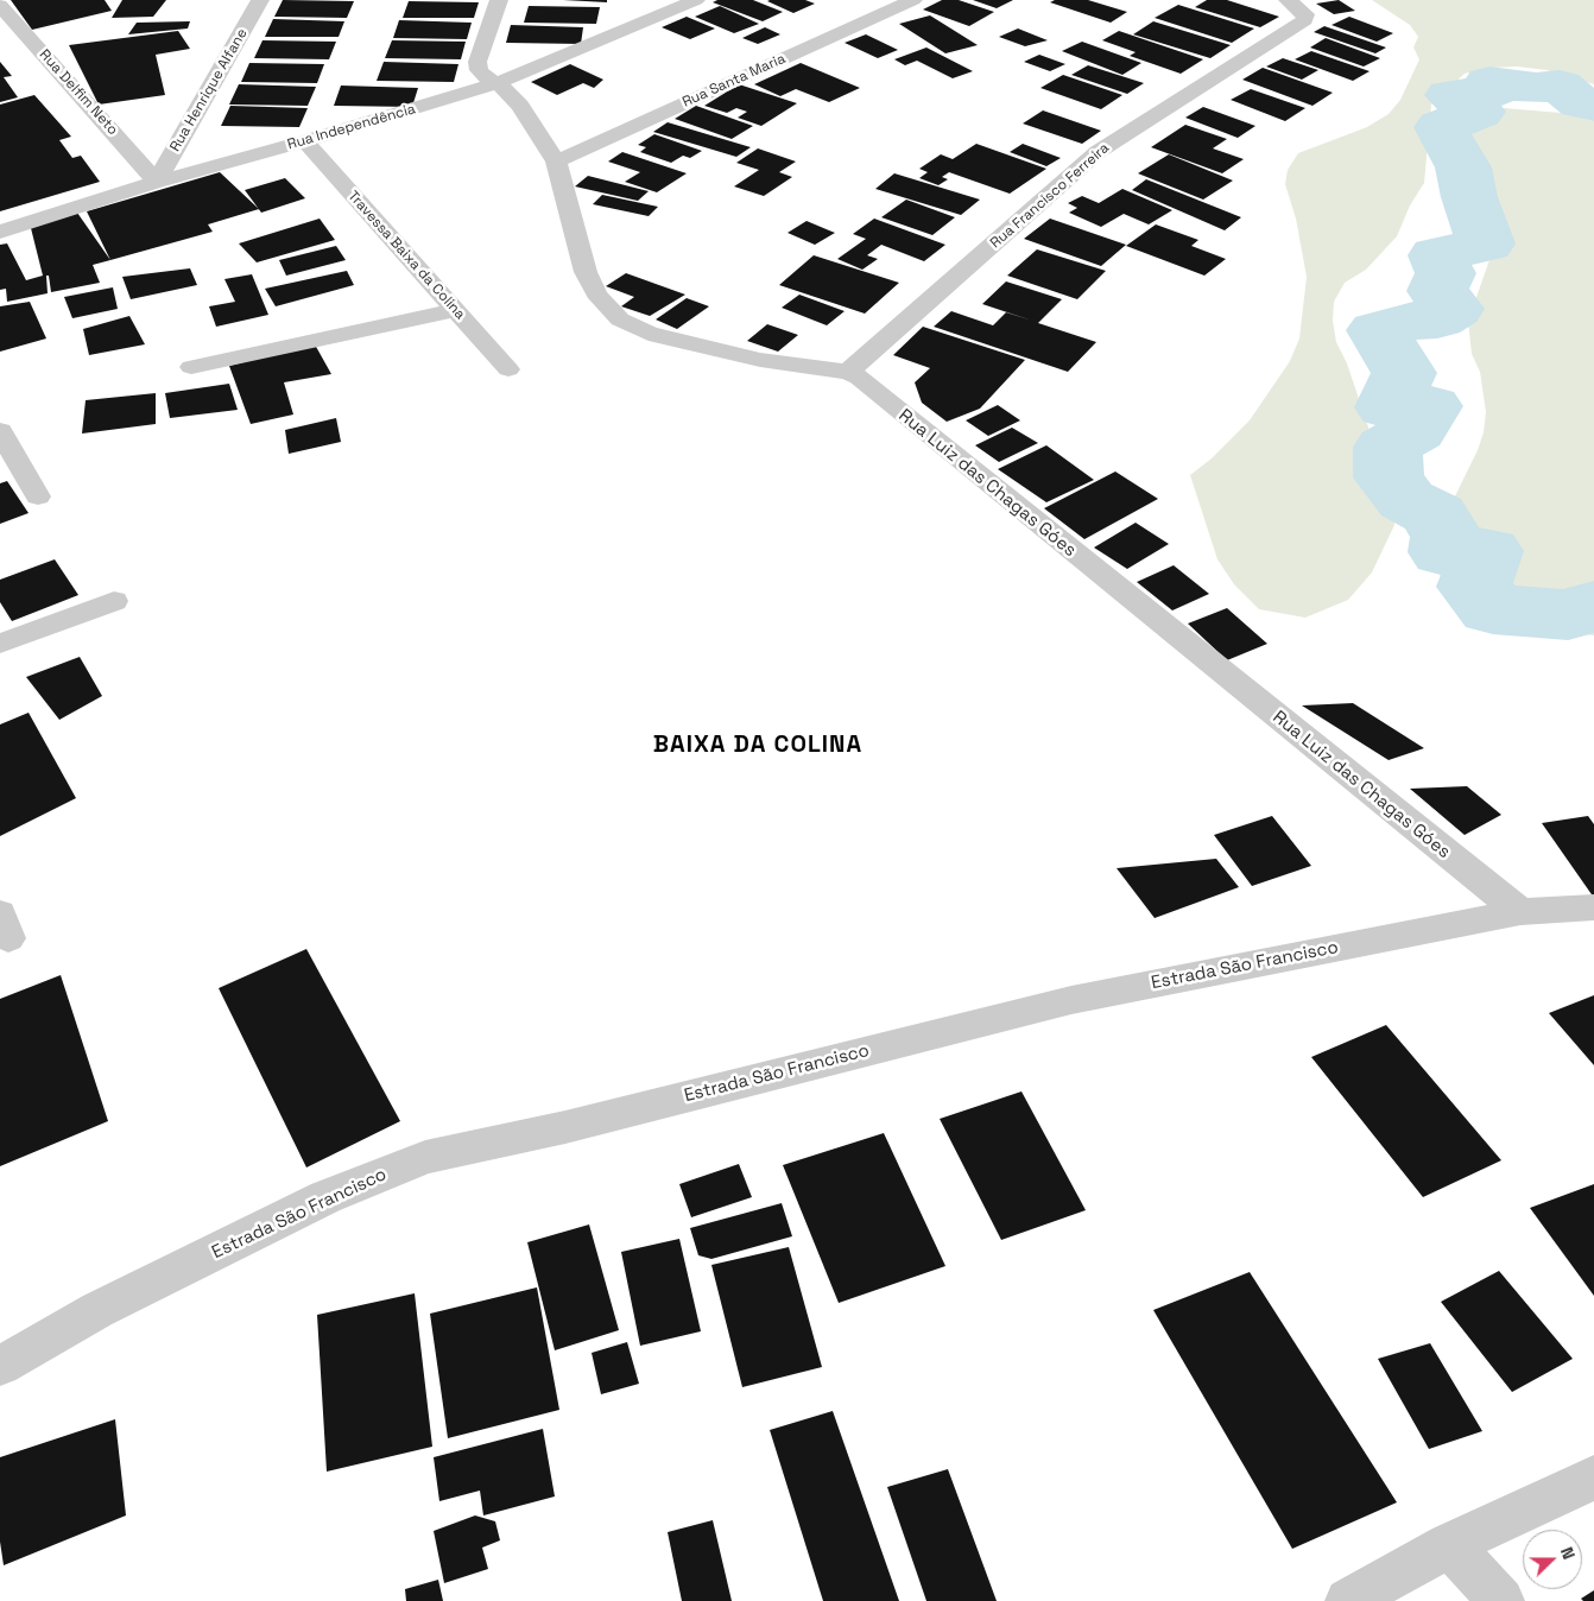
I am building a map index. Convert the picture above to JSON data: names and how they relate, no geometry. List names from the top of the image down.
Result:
{
  "streets": {
    "street": [
      "Rua Santa Maria",
      "Rua Henrique Alfane",
      "Rua Delfim Neto",
      "Rua Independência",
      "Rua Francisco Ferreira",
      "Travessa Baixa da Colina",
      "Rua Luiz das Chagas Góes",
      "Estrada São Francisco"
    ]
  },
  "crossings": [
    ["Rua Santa Maria", "Rua Luiz das Chagas Góes"],
    ["Rua Henrique Alfane", "Rua Delfim Neto"],
    ["Rua Henrique Alfane", "Rua Independência"],
    ["Rua Delfim Neto", "Rua Independência"],
    ["Rua Independência", "Travessa Baixa da Colina"],
    ["Rua Independência", "Rua Luiz das Chagas Góes"],
    ["Rua Francisco Ferreira", "Rua Luiz das Chagas Góes"],
    ["Rua Luiz das Chagas Góes", "Estrada São Francisco"]
  ],
  "districts": ["BAIXA DA COLINA"],
  "north": "right"
}
